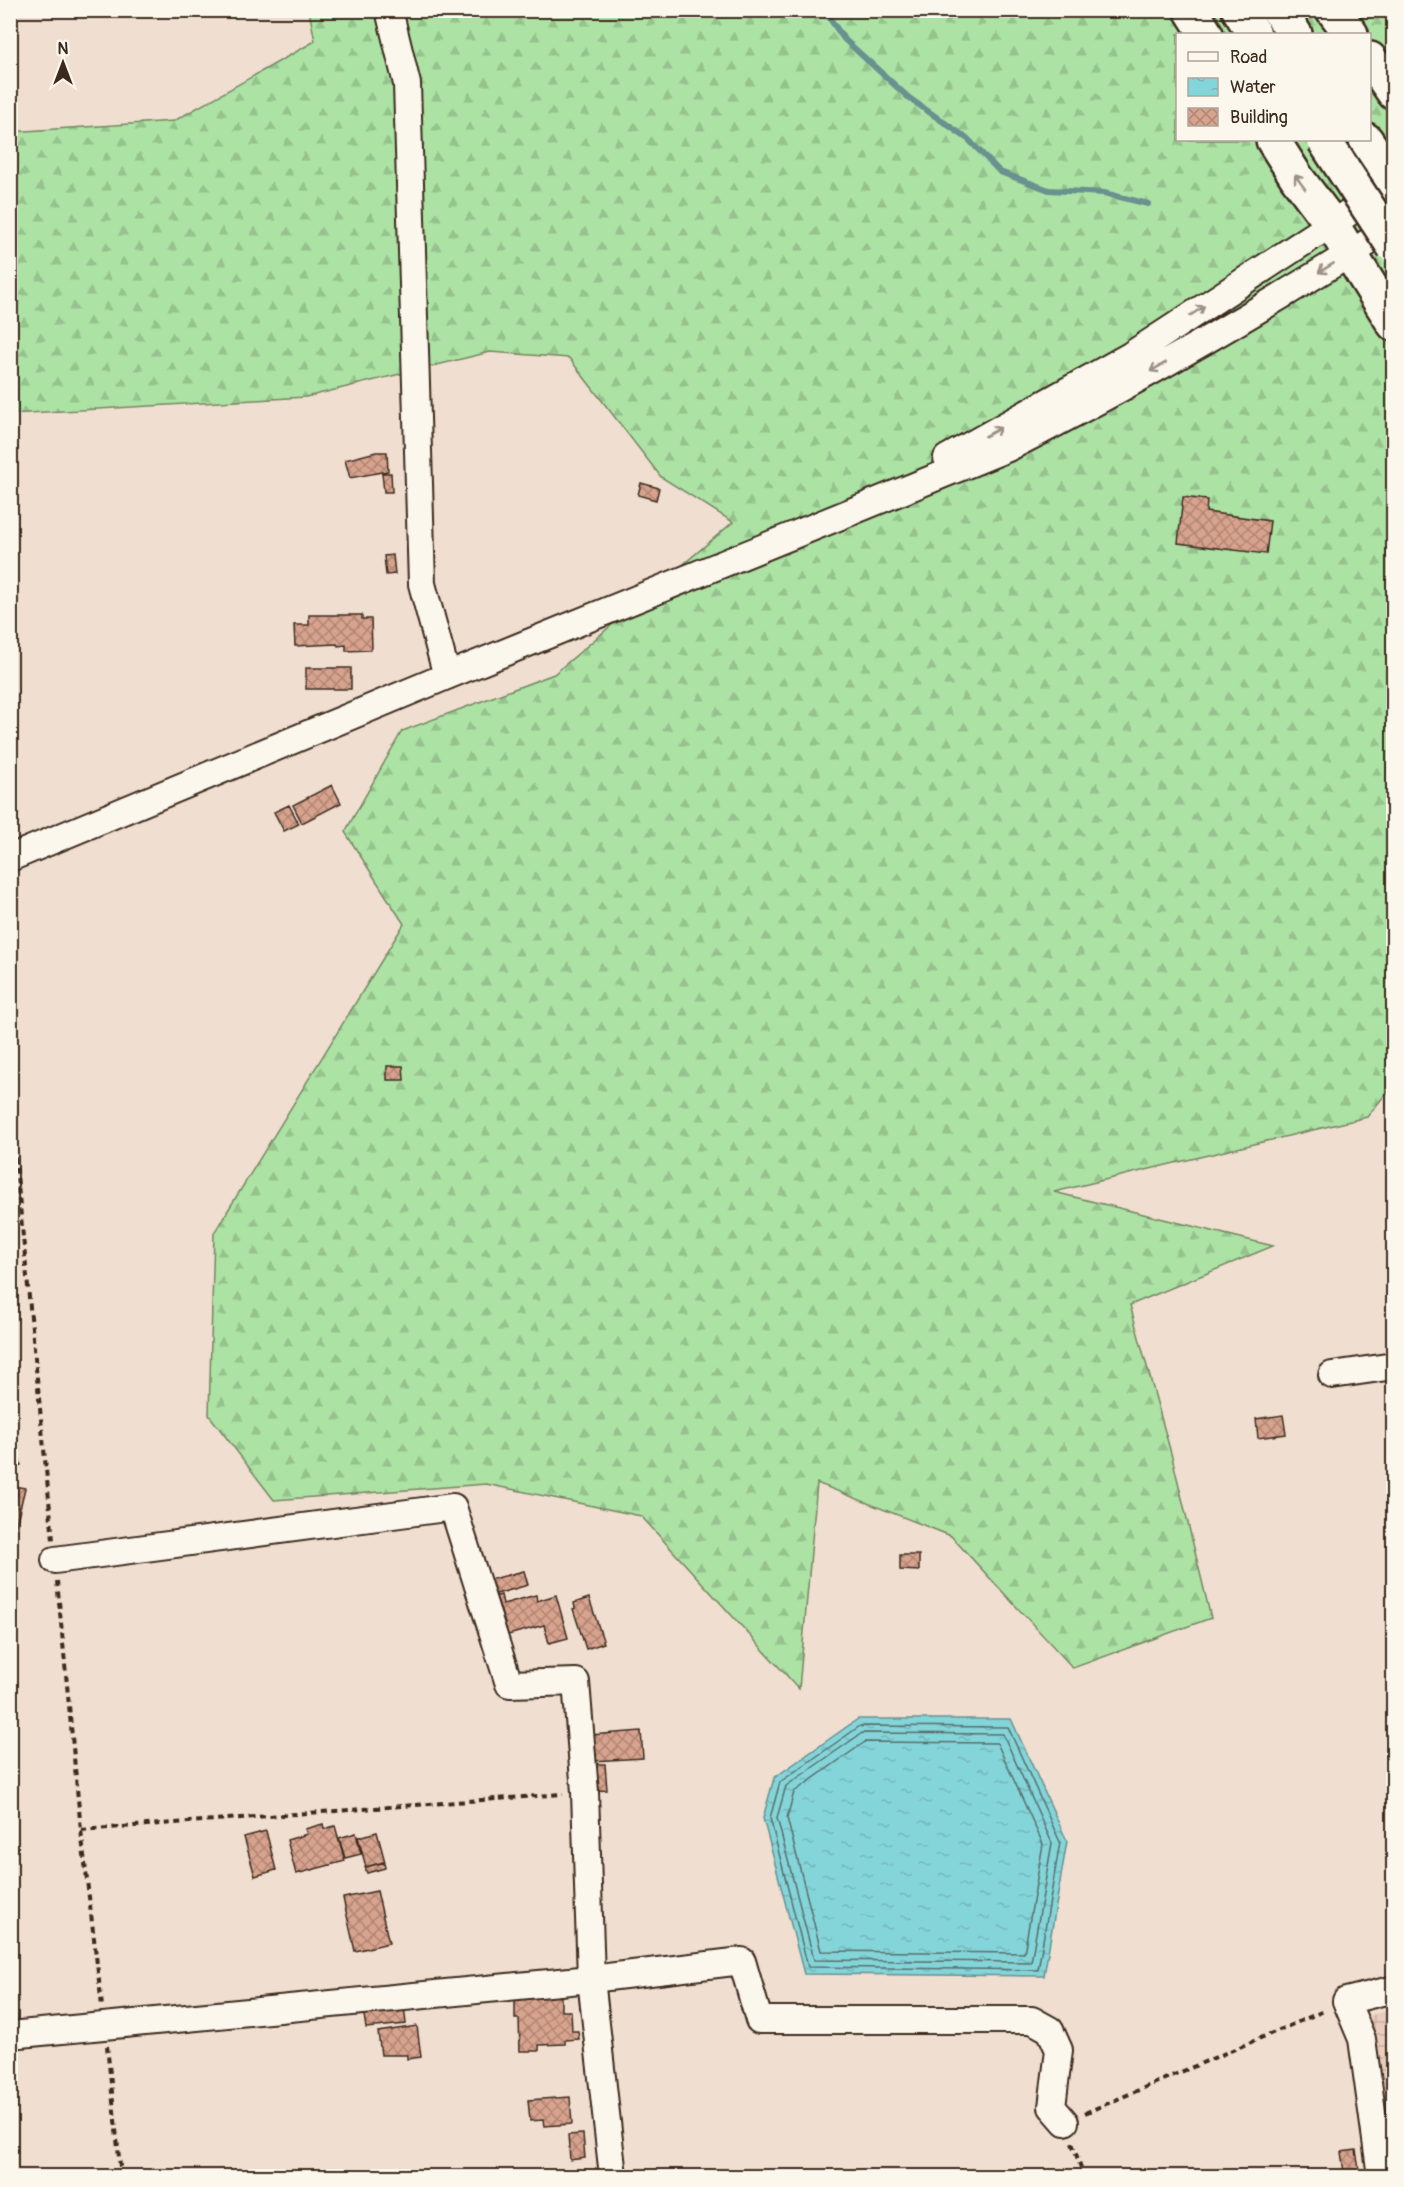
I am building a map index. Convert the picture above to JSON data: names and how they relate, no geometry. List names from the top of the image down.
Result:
{
  "legend": ["Road", "Water", "Building"],
  "north": "top"
}
